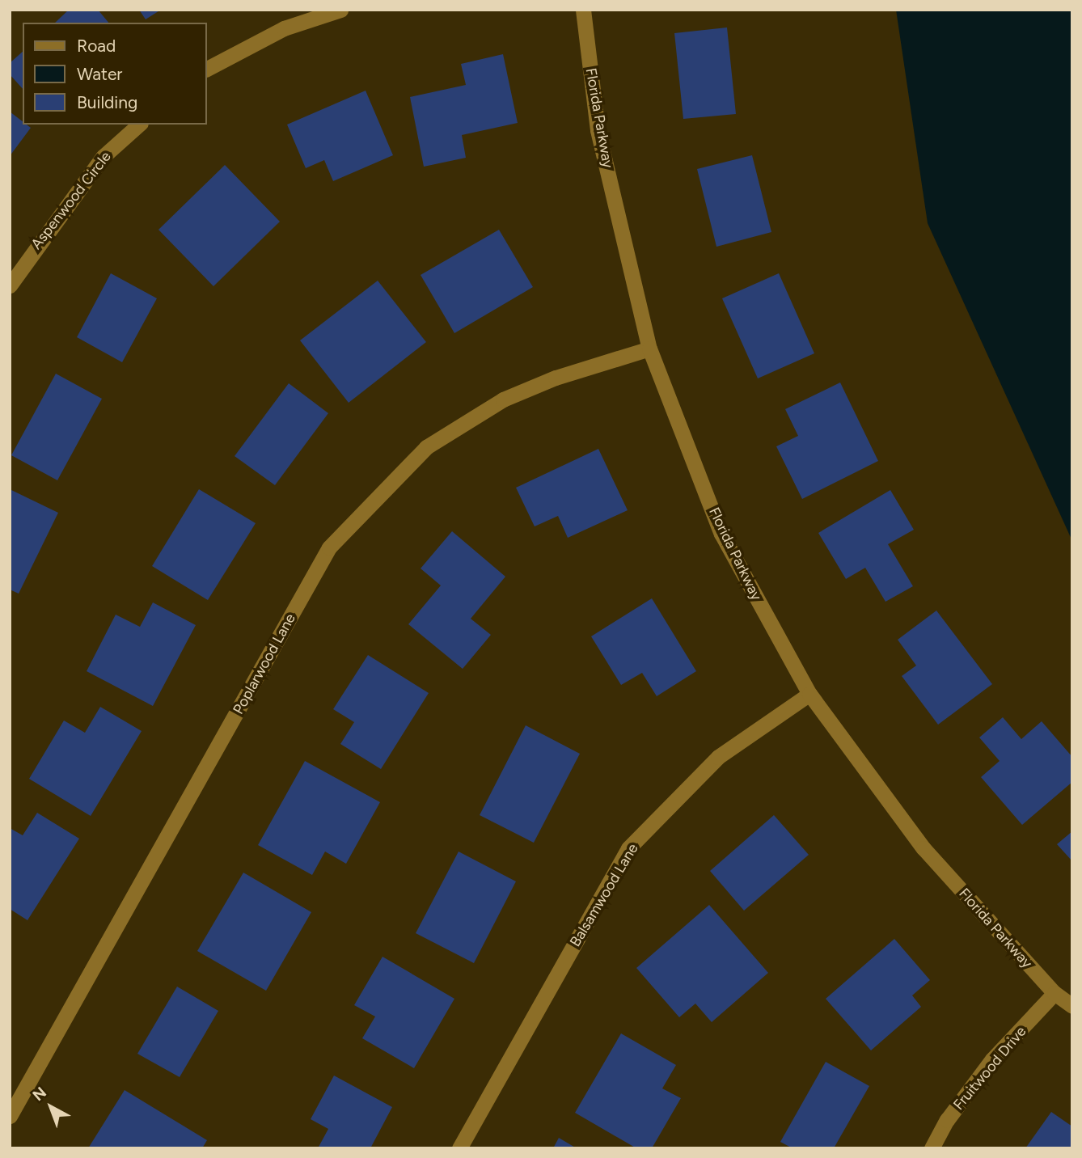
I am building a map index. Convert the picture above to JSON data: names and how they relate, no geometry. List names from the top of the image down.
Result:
{
  "streets": {
    "street": [
      "Florida Parkway",
      "Aspenwood Circle",
      "Poplarwood Lane",
      "Balsamwood Lane",
      "Fruitwood Drive"
    ]
  },
  "crossings": [
    ["Florida Parkway", "Poplarwood Lane"],
    ["Florida Parkway", "Balsamwood Lane"],
    ["Florida Parkway", "Fruitwood Drive"]
  ],
  "legend": ["Road", "Water", "Building"],
  "north": "top left"
}
